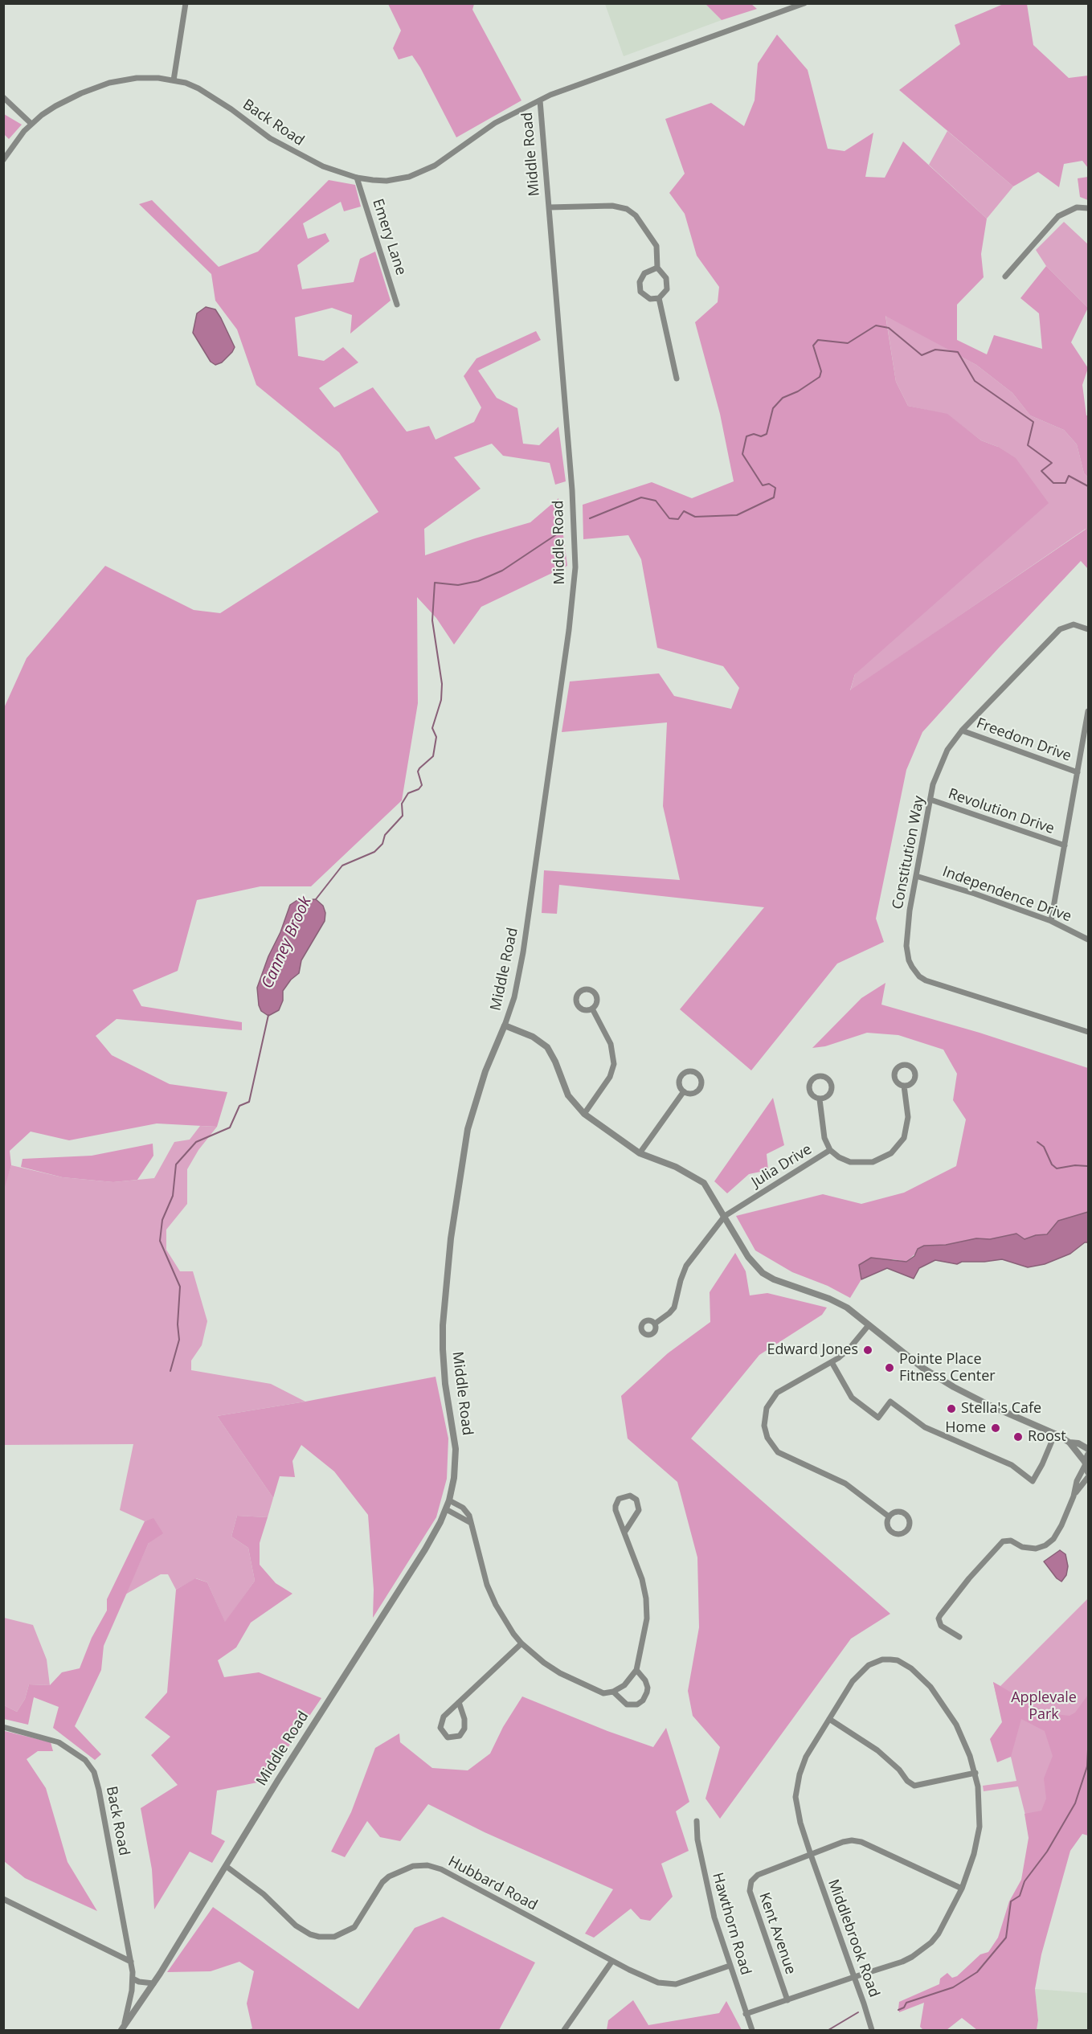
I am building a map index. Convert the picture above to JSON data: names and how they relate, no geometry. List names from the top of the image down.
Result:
{
  "streets": {
    "street": [
      "Back Road",
      "Middle Road",
      "Emery Lane",
      "Freedom Drive",
      "Revolution Drive",
      "Constitution Way",
      "Independence Drive",
      "Julia Drive",
      "Hubbard Road",
      "Hawthorn Road",
      "Kent Avenue",
      "Middlebrook Road"
    ]
  },
  "crossings": [
    ["Back Road", "Middle Road"],
    ["Back Road", "Emery Lane"],
    ["Middle Road", "Hubbard Road"],
    ["Freedom Drive", "Constitution Way"],
    ["Revolution Drive", "Constitution Way"],
    ["Constitution Way", "Independence Drive"],
    ["Hubbard Road", "Hawthorn Road"],
    ["Hawthorn Road", "Middlebrook Road"],
    ["Kent Avenue", "Middlebrook Road"]
  ],
  "water": ["Canney Brook"],
  "parks": ["Applevale Park"],
  "places": [
    "Edward Jones",
    "Pointe Place Fitness Center",
    "Stella's Cafe",
    "Home",
    "Roost"
  ]
}
